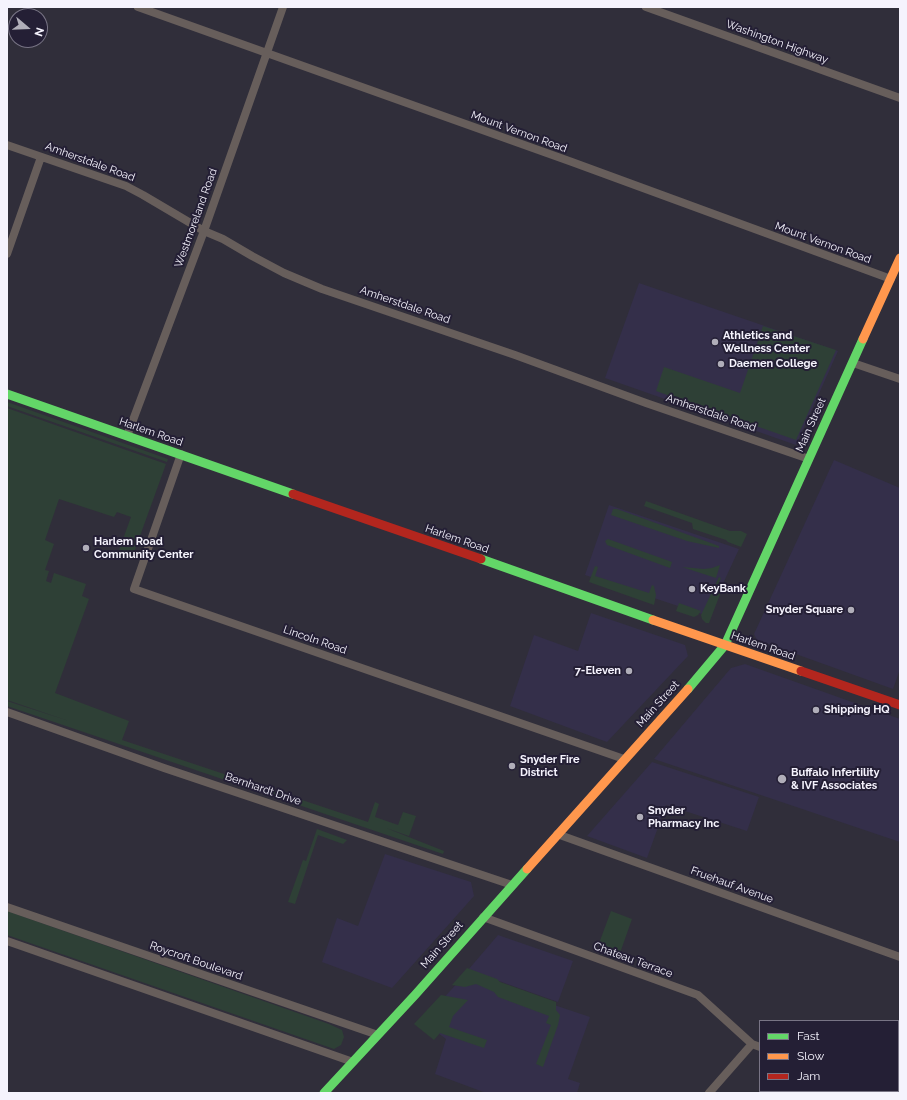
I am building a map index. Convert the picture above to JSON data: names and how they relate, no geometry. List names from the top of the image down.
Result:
{
  "streets": {
    "main road": ["Main Street", "Harlem Road"],
    "street": [
      "Washington Highway",
      "Mount Vernon Road",
      "Amherstdale Road",
      "Westmoreland Road",
      "Lincoln Road",
      "Bernhardt Drive",
      "Fruehauf Avenue",
      "Chateau Terrace",
      "Roycroft Boulevard"
    ]
  },
  "crossings": [
    ["Mount Vernon Road", "Westmoreland Road"],
    ["Mount Vernon Road", "Main Street"],
    ["Amherstdale Road", "Westmoreland Road"],
    ["Amherstdale Road", "Main Street"],
    ["Westmoreland Road", "Harlem Road"],
    ["Main Street", "Harlem Road"],
    ["Main Street", "Lincoln Road"],
    ["Main Street", "Bernhardt Drive"],
    ["Main Street", "Fruehauf Avenue"],
    ["Main Street", "Chateau Terrace"],
    ["Main Street", "Roycroft Boulevard"],
    ["Harlem Road", "Lincoln Road"]
  ],
  "places": [
    "Athletics and Wellness Center",
    "Daemen College",
    "Harlem Road Community Center",
    "KeyBank",
    "Snyder Square",
    "7-Eleven",
    "Shipping HQ",
    "Snyder Fire District",
    "Buffalo Infertility & IVF Associates",
    "Snyder Pharmacy Inc"
  ],
  "legend": ["Fast", "Slow", "Jam"],
  "north": "right"
}
